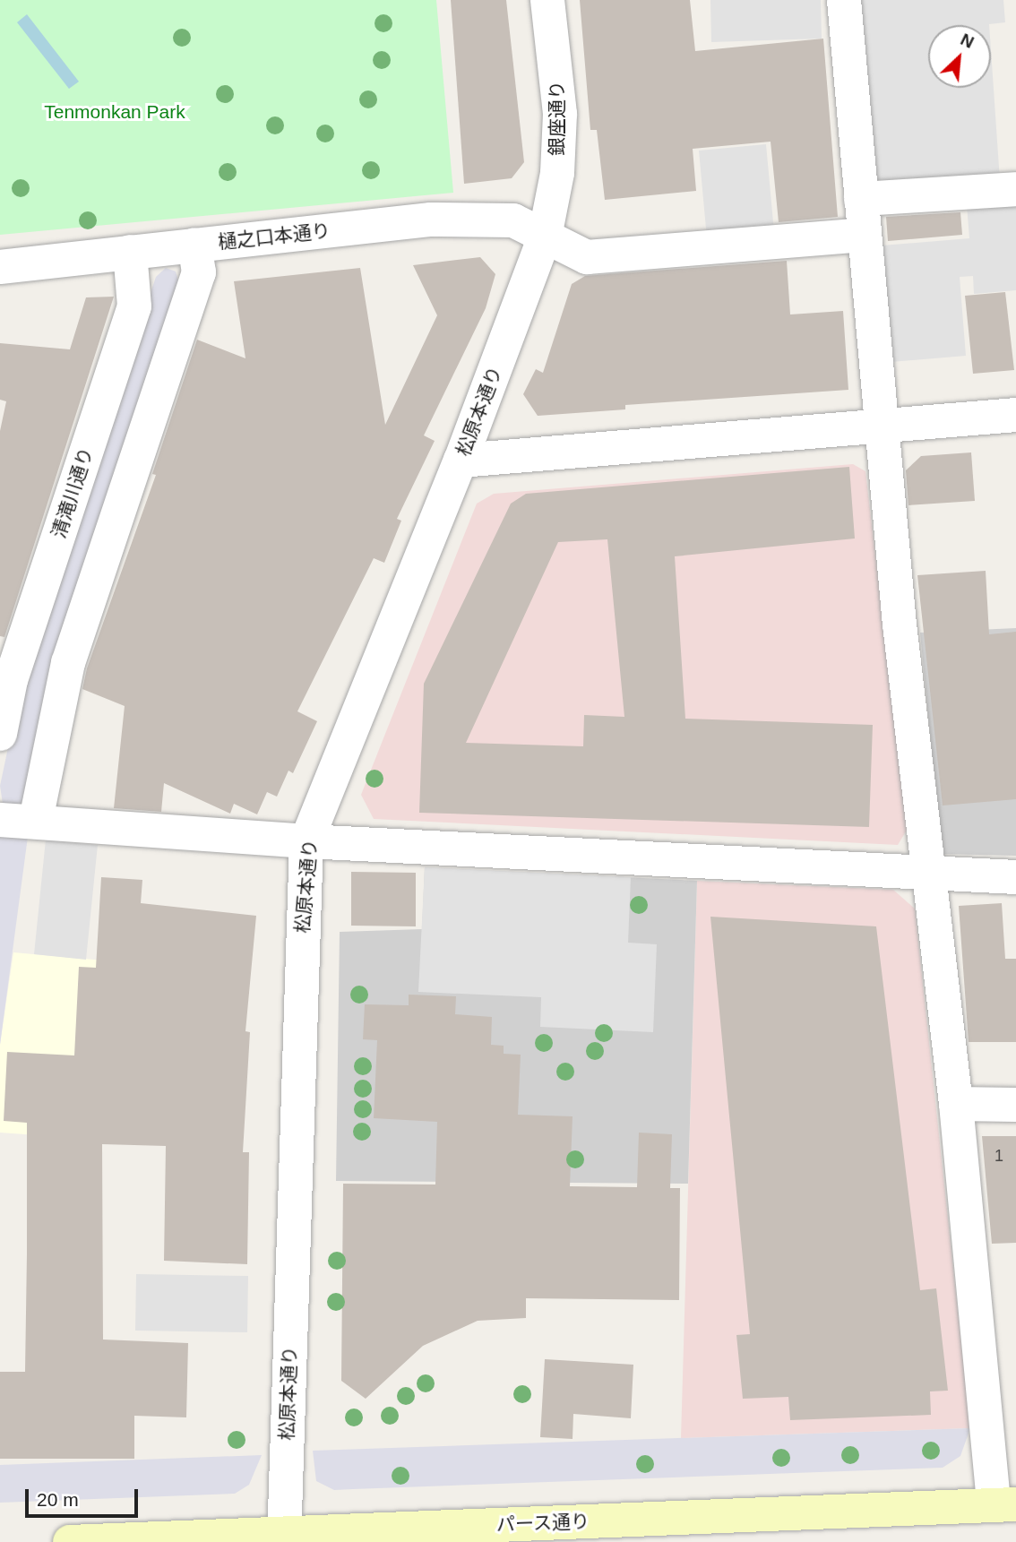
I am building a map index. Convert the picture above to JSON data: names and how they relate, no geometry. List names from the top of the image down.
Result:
{
  "streets": {
    "street": [
      "銀座通り",
      "樋之口本通り",
      "松原本通り",
      "清滝川通り",
      "パース通り"
    ]
  },
  "crossings": [
    ["銀座通り", "樋之口本通り"],
    ["銀座通り", "松原本通り"],
    ["樋之口本通り", "松原本通り"],
    ["樋之口本通り", "清滝川通り"],
    ["松原本通り", "パース通り"]
  ],
  "parks": ["Tenmonkan Park"],
  "house_numbers": ["1"],
  "scale_bar": "20 m",
  "north": "top right"
}
